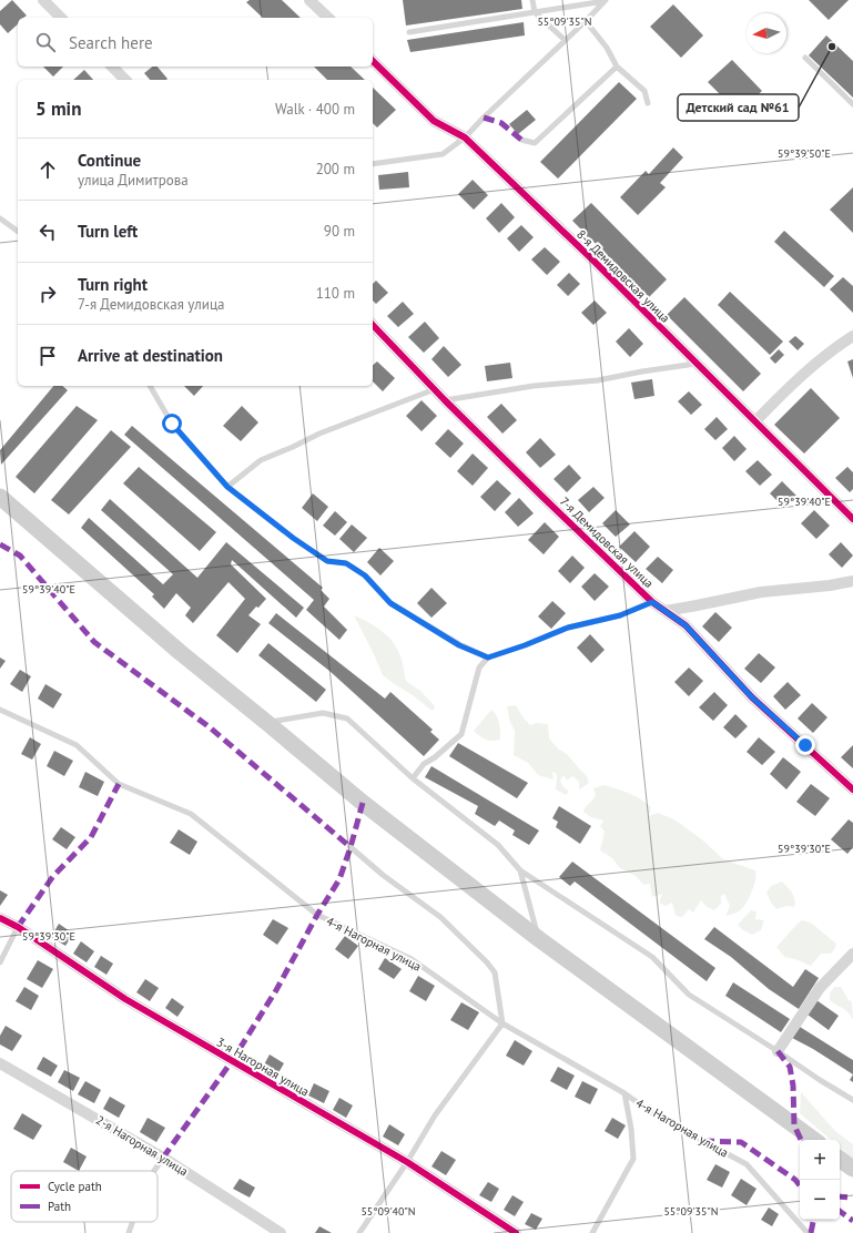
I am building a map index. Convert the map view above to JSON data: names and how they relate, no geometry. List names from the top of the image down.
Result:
{
  "streets": {
    "street": [
      "8-я Демидовская улица",
      "7-я Демидовская улица",
      "3-я Нагорная улица",
      "2-я Нагорная улица"
    ],
    "lane": ["4-я Нагорная улица"]
  },
  "places": ["Детский сад №61"],
  "legend": ["Cycle path", "Path"],
  "north": "left",
  "page": {
    "search": "Search here",
    "heading": ["5 min", "Walk · 400 m"],
    "list": [
      ["Continue", "улица Димитрова", "200 m"],
      ["Turn left", "90 m"],
      ["Turn right", "7-я Демидовская улица", "110 m"],
      "Arrive at destination"
    ],
    "map_buttons": ["+", "−"]
  },
  "coordinates": [
    "55°09'35\"N",
    "59°39'50\"E",
    "59°39'40\"E",
    "59°39'30\"E",
    "55°09'40\"N"
  ]
}
